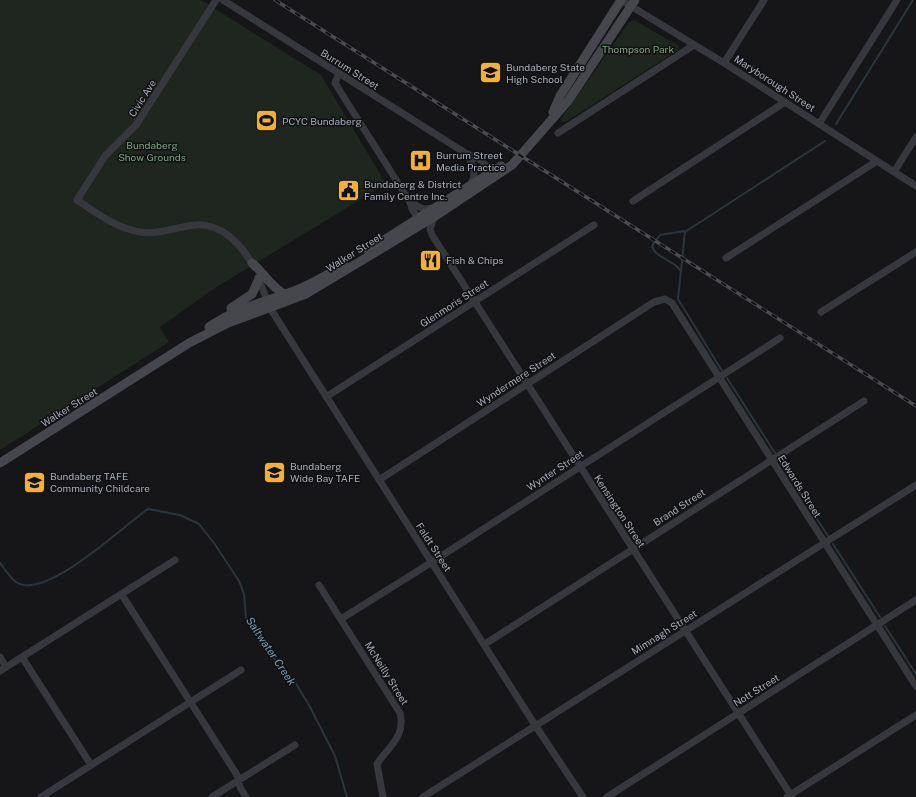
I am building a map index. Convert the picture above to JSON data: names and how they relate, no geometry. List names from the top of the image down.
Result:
{
  "streets": {
    "main road": ["Walker Street"],
    "street": [
      "Burrum Street",
      "Maryborough Street",
      "Civic Ave",
      "Glenmoris Street",
      "Wyndermere Street",
      "Wynter Street",
      "Edwards Street",
      "Brand Street",
      "Kensington Street",
      "Faldt Street",
      "Mimnagh Street",
      "McNeilly Street",
      "Nott Street"
    ]
  },
  "crossings": [
    ["Burrum Street", "Walker Street"],
    ["Maryborough Street", "Walker Street"],
    ["Civic Ave", "Faldt Street"],
    ["Walker Street", "Faldt Street"],
    ["Glenmoris Street", "Kensington Street"],
    ["Glenmoris Street", "Faldt Street"],
    ["Wyndermere Street", "Edwards Street"],
    ["Wyndermere Street", "Kensington Street"],
    ["Wyndermere Street", "Faldt Street"],
    ["Wynter Street", "Edwards Street"],
    ["Wynter Street", "Kensington Street"],
    ["Wynter Street", "Faldt Street"],
    ["Wynter Street", "McNeilly Street"],
    ["Edwards Street", "Brand Street"],
    ["Edwards Street", "Mimnagh Street"],
    ["Edwards Street", "Nott Street"],
    ["Brand Street", "Kensington Street"],
    ["Brand Street", "Faldt Street"],
    ["Kensington Street", "Mimnagh Street"],
    ["Kensington Street", "Nott Street"],
    ["Faldt Street", "Mimnagh Street"]
  ],
  "water": ["Saltwater Creek"],
  "parks": ["Thompson Park", "Bundaberg Show Grounds"],
  "places": {
    "school or university": ["Bundaberg State High School", "Bundaberg Wide Bay TAFE", "Bundaberg TAFE Community Childcare"],
    "sports": ["PCYC Bundaberg"],
    "hospital": ["Burrum Street Media Practice"],
    "public building": ["Bundaberg & District Family Centre Inc."],
    "restaurant": ["Fish & Chips"]
  }
}
